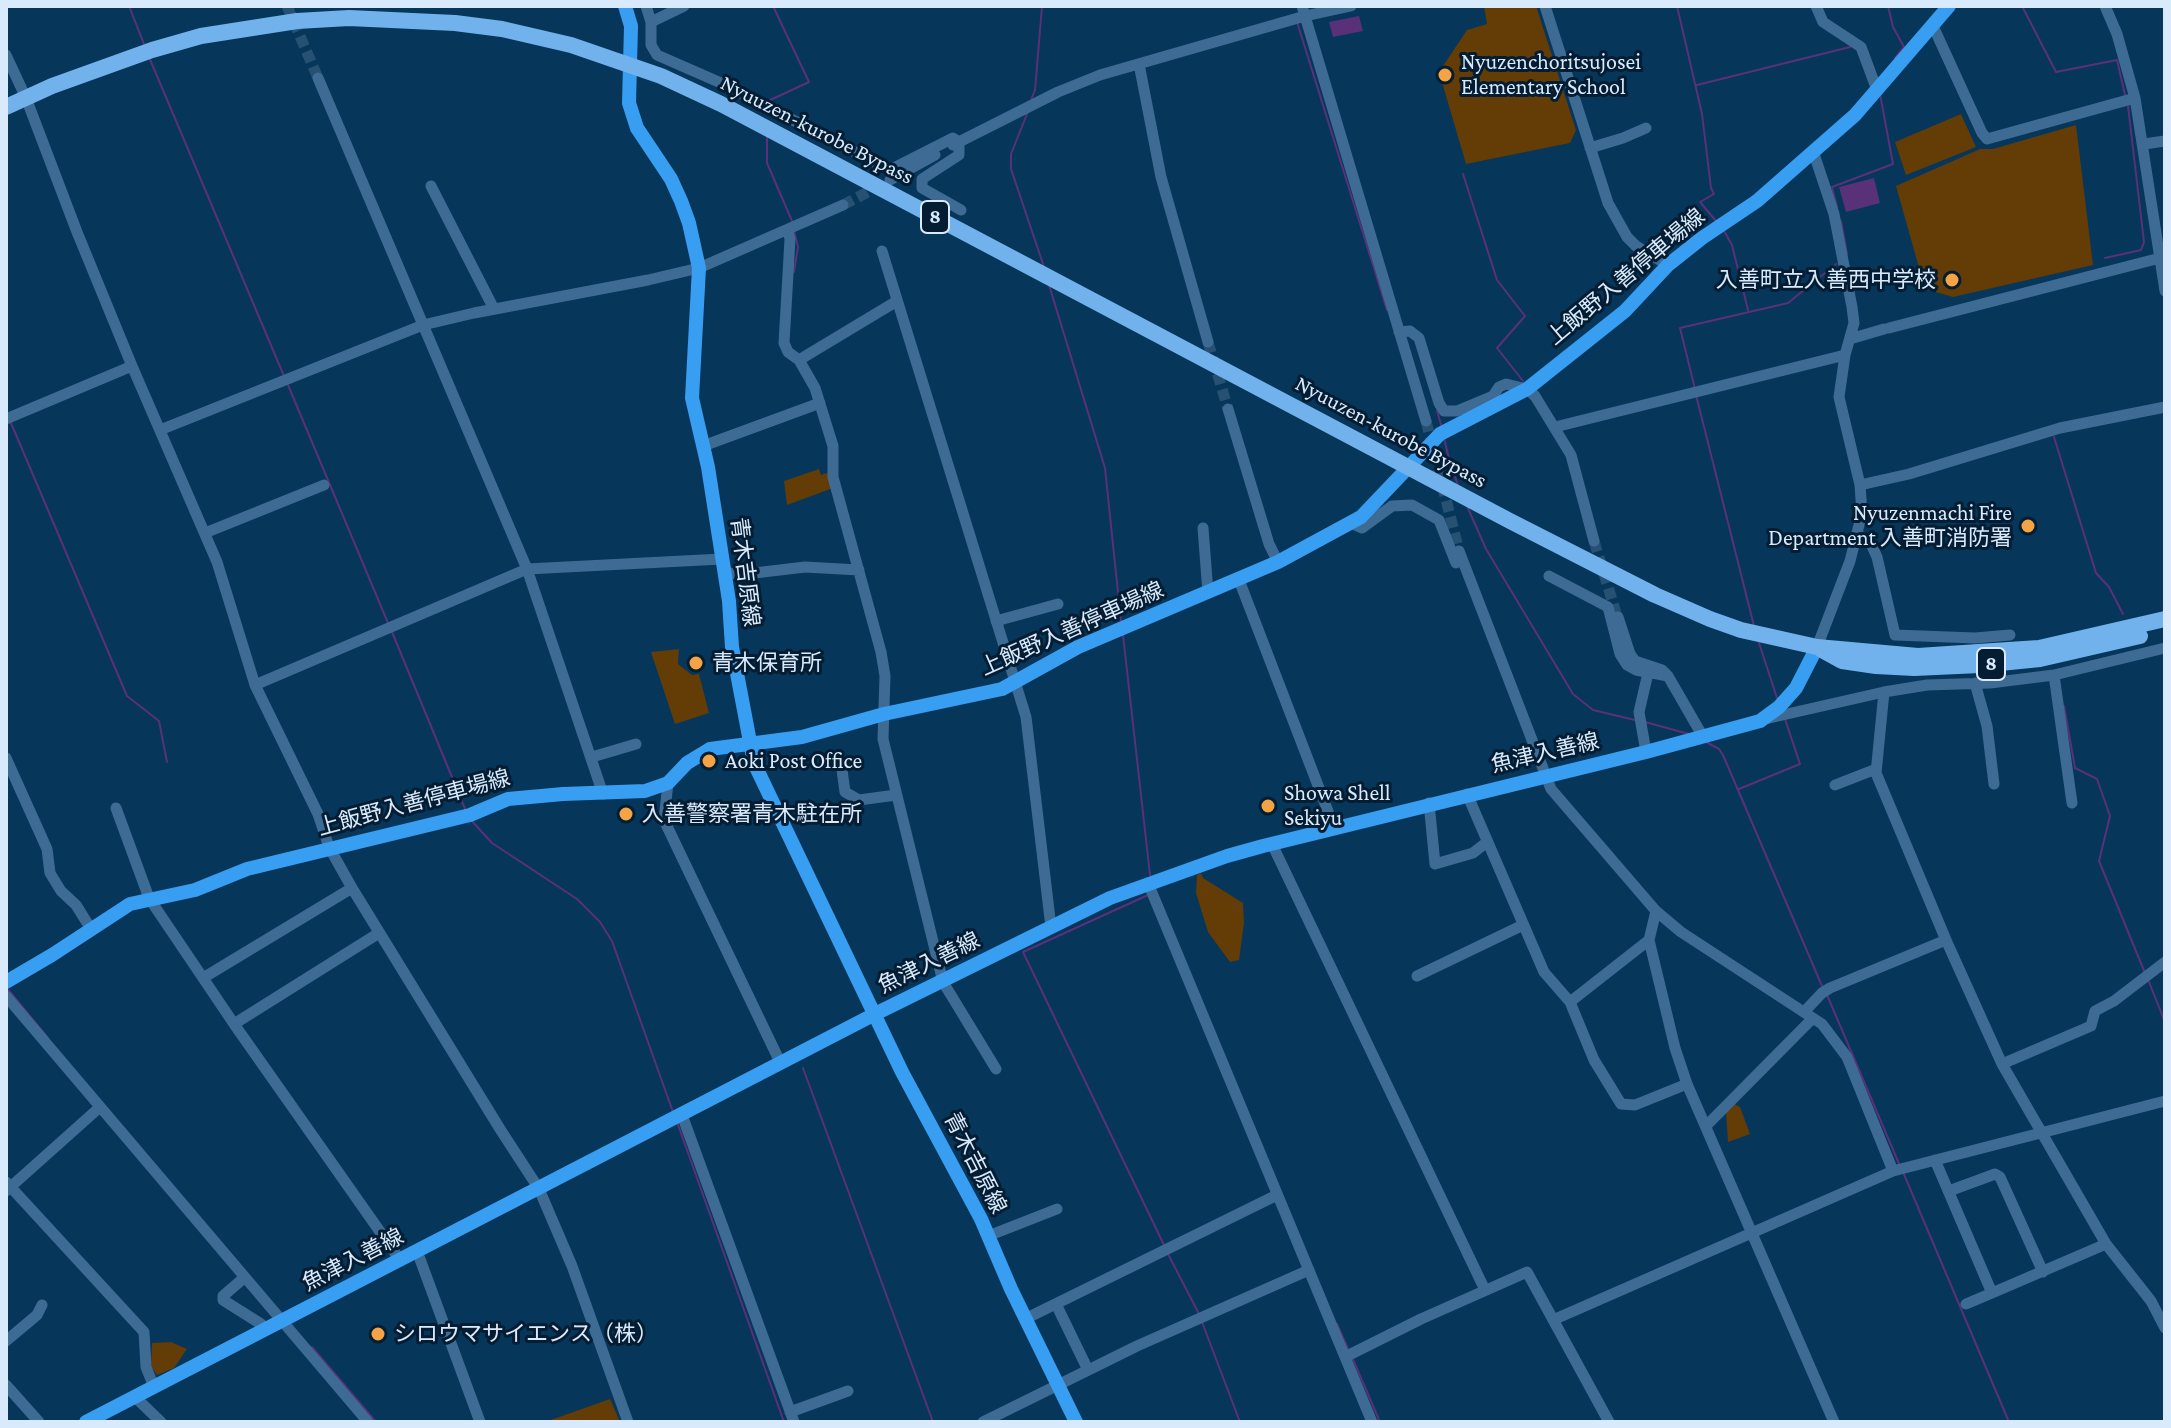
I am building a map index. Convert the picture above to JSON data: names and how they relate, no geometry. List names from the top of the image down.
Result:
{
  "streets": {
    "highway": ["Nyuuzen-kurobe Bypass", "8"],
    "main road": ["上飯野入善停車場線", "青木吉原線", "魚津入善線"]
  },
  "crossings": [
    ["Nyuuzen-kurobe Bypass", "8"],
    ["Nyuuzen-kurobe Bypass", "上飯野入善停車場線"],
    ["Nyuuzen-kurobe Bypass", "青木吉原線"],
    ["Nyuuzen-kurobe Bypass", "魚津入善線"],
    ["8", "魚津入善線"],
    ["上飯野入善停車場線", "青木吉原線"],
    ["青木吉原線", "魚津入善線"]
  ],
  "places": [
    "Nyuzenchoritsujosei Elementary School",
    "入善町立入善西中学校",
    "Nyuzenmachi Fire Department 入善町消防署",
    "青木保育所",
    "Aoki Post Office",
    "Showa Shell Sekiyu",
    "入善警察署青木駐在所",
    "シロウマサイエンス（株）"
  ]
}
